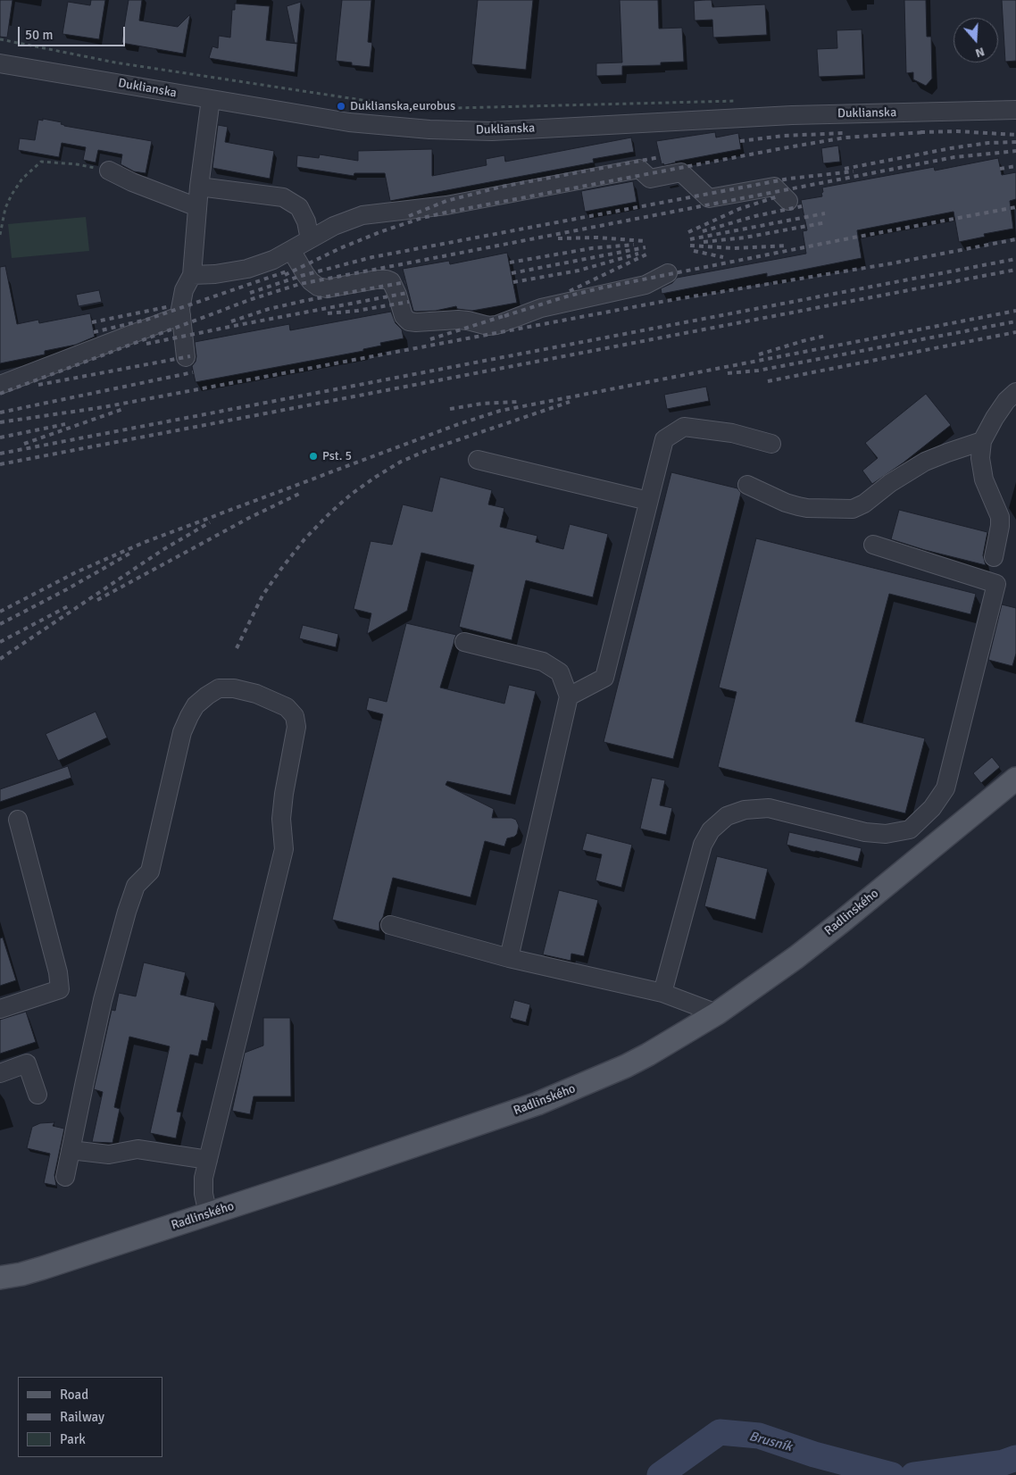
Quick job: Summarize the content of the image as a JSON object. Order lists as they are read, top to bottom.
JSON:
{
  "streets": {
    "main road": ["Radlinského"],
    "street": ["Duklianska"]
  },
  "water": ["Brusník"],
  "places": ["Duklianska,eurobus", "Pst. 5"],
  "legend": ["Road", "Railway", "Park"],
  "scale_bar": "50 m",
  "north": "bottom"
}
